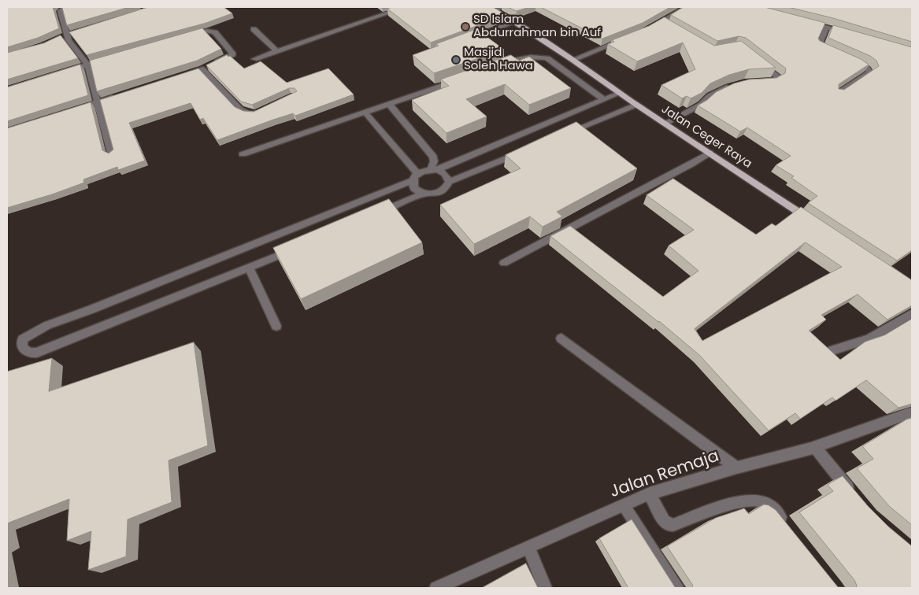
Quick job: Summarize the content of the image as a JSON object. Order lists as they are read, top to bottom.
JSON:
{
  "streets": {
    "main road": ["Jalan Ceger Raya"],
    "street": ["Jalan Remaja"]
  },
  "places": ["SD Islam Abdurrahman bin Auf", "Masjid Soleh Hawa"]
}
